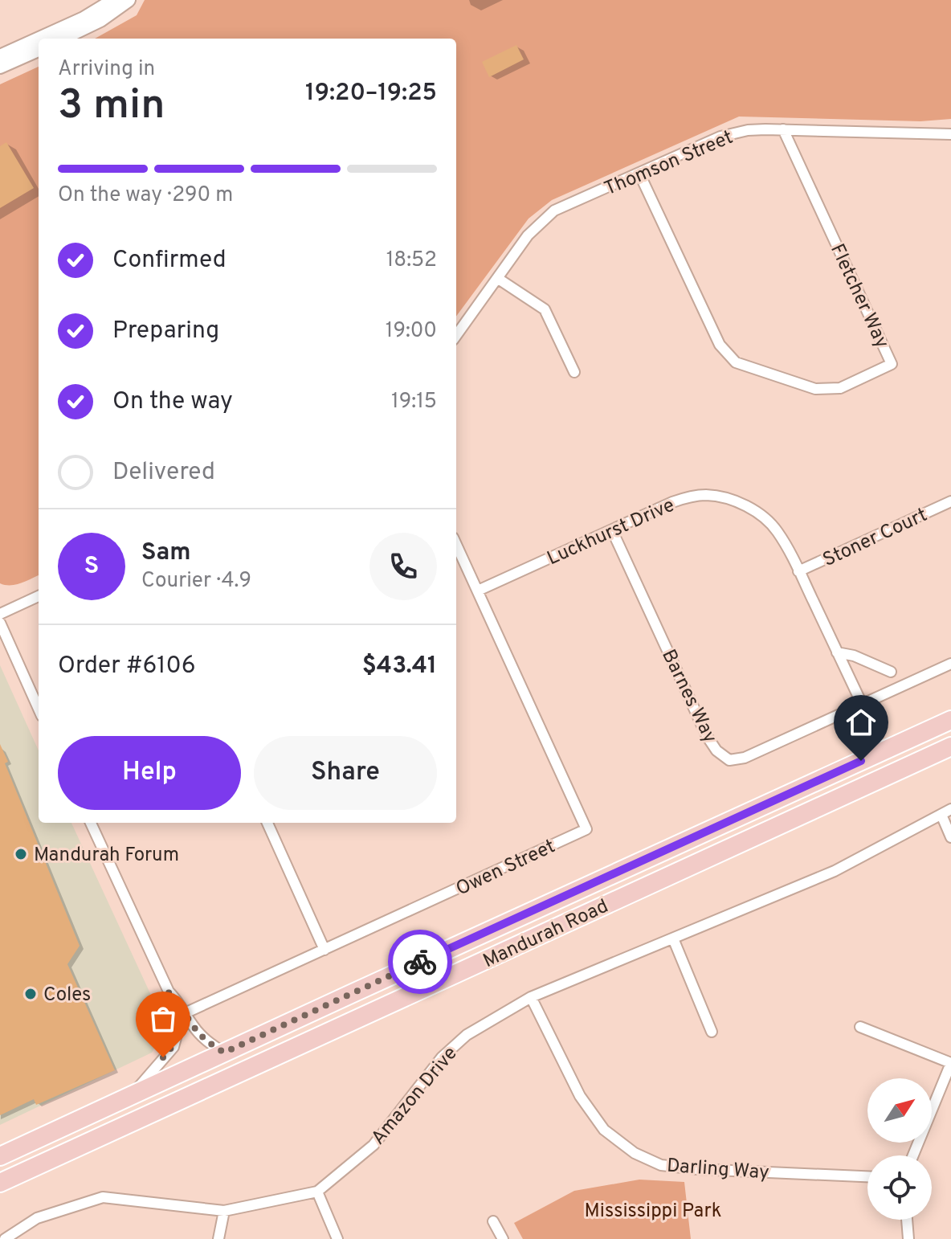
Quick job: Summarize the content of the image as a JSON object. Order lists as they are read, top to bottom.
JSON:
{
  "streets": {
    "highway": ["Mandurah Road"],
    "street": [
      "Thomson Street",
      "Fletcher Way",
      "Luckhurst Drive",
      "Stoner Court",
      "Barnes Way",
      "Owen Street",
      "Amazon Drive",
      "Darling Way"
    ]
  },
  "crossings": [
    ["Thomson Street", "Fletcher Way"],
    ["Luckhurst Drive", "Stoner Court"],
    ["Luckhurst Drive", "Barnes Way"],
    ["Luckhurst Drive", "Owen Street"],
    ["Amazon Drive", "Darling Way"]
  ],
  "parks": ["Mississippi Park"],
  "places": ["Mandurah Forum", "Coles"],
  "north": "top right",
  "page": {
    "heading": ["3 min", "Arriving in", "19:20–19:25"],
    "panel": [
      "Sam",
      "Courier · 4.9",
      "Order #6106",
      "$43.41"
    ],
    "bar": "On the way · 290 m",
    "list": [
      ["Confirmed", "18:52"],
      ["Preparing", "19:00"],
      ["On the way", "19:15"],
      "Delivered"
    ],
    "round": "S",
    "buttons": ["Help", "Share"]
  }
}
